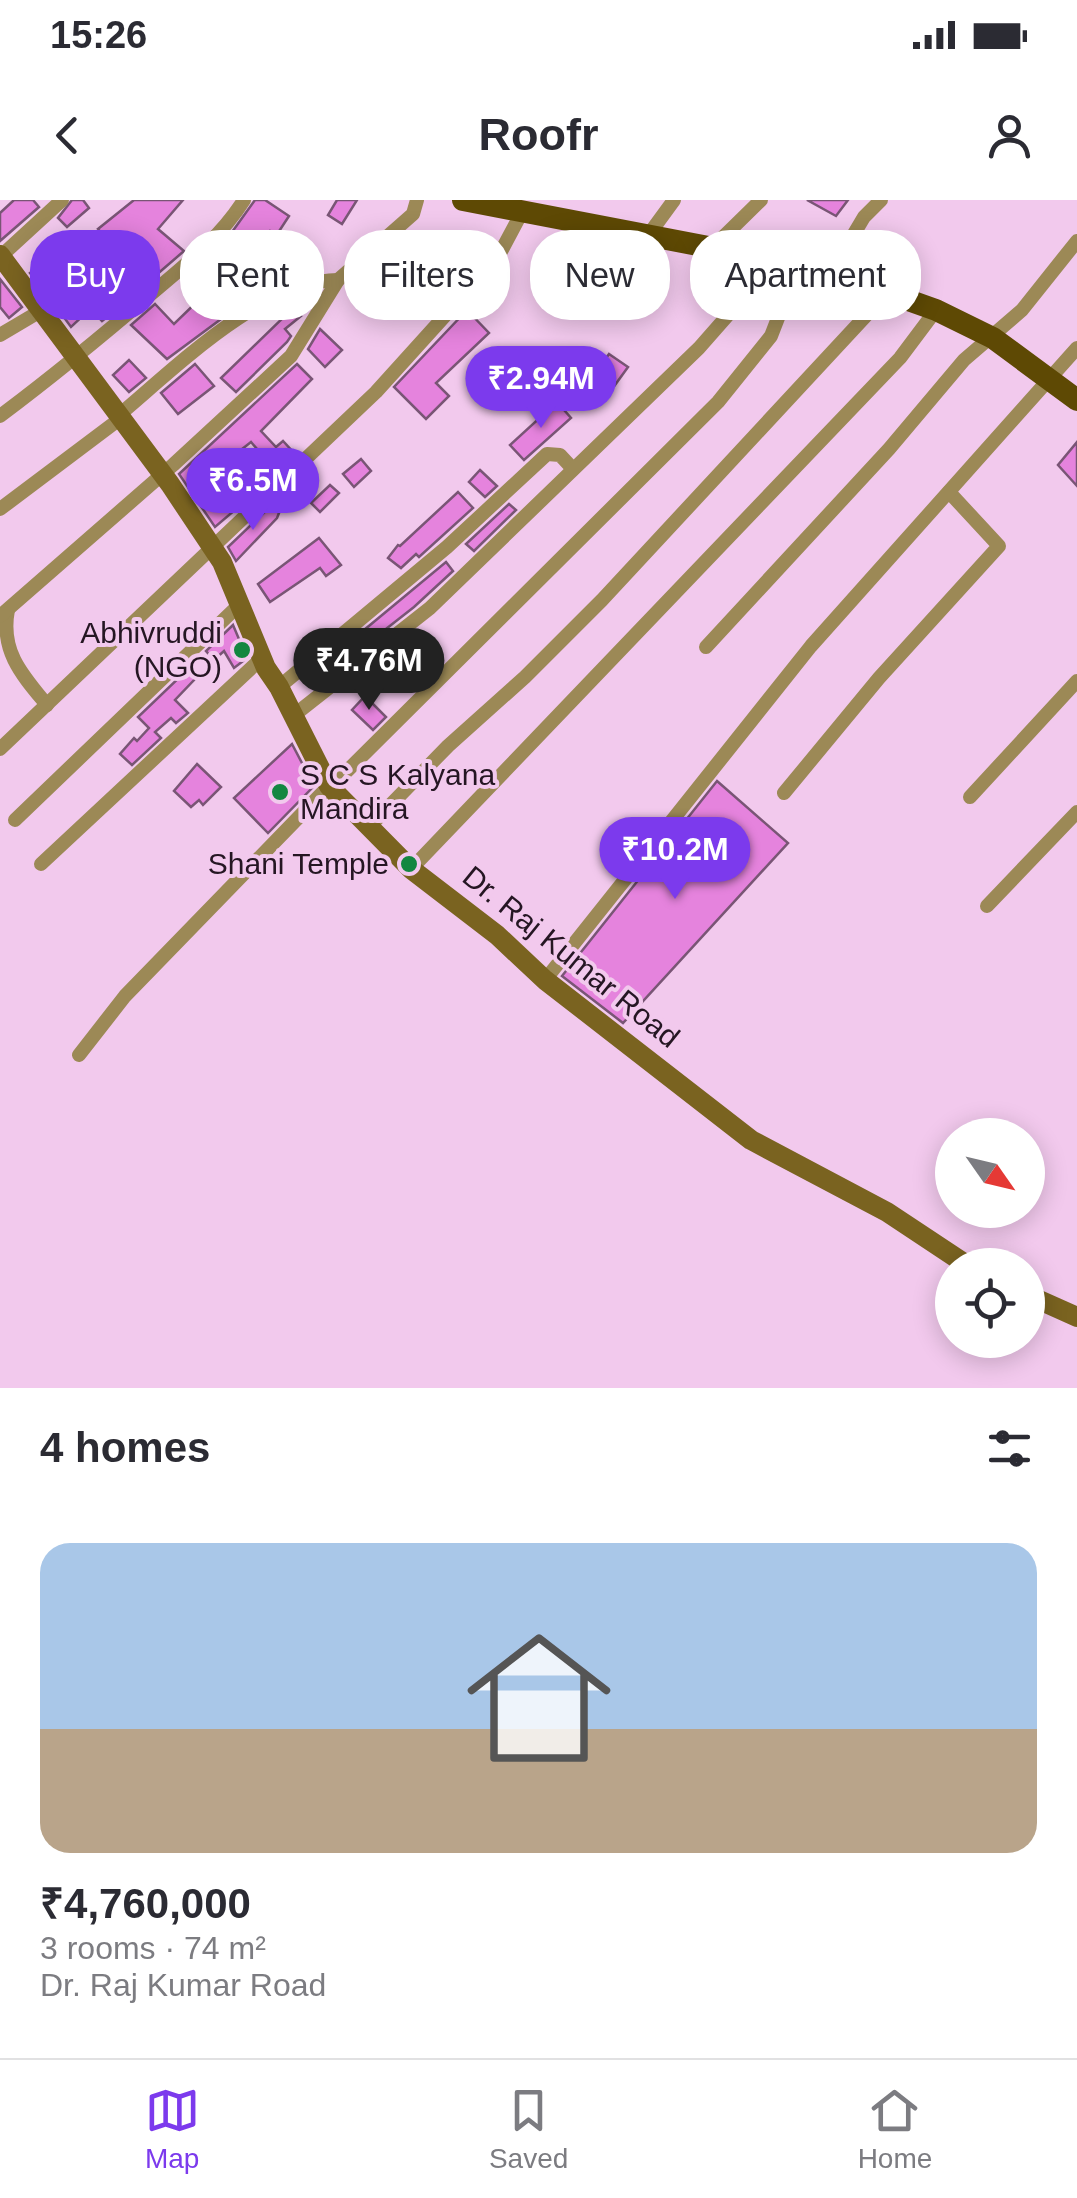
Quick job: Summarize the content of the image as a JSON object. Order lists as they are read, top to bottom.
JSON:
{
  "streets": {
    "street": ["Dr. Raj Kumar Road"]
  },
  "places": ["Abhivruddi (NGO)", "S C S Kalyana Mandira", "Shani Temple"],
  "north": "bottom right",
  "page": {
    "status": "15:26",
    "header": "Roofr",
    "chip": [
      "Buy",
      "Rent",
      "Filters",
      "New",
      "Apartment"
    ],
    "price": [
      "₹2.94M",
      "₹6.5M",
      "₹4.76M",
      "₹10.2M"
    ],
    "heading": "4 homes",
    "list": [
      {
        "name": "₹4,760,000",
        "note": "3 rooms · 74 m² · Dr. Raj Kumar Road"
      }
    ],
    "tabs": ["Map", "Saved", "Home"]
  }
}
